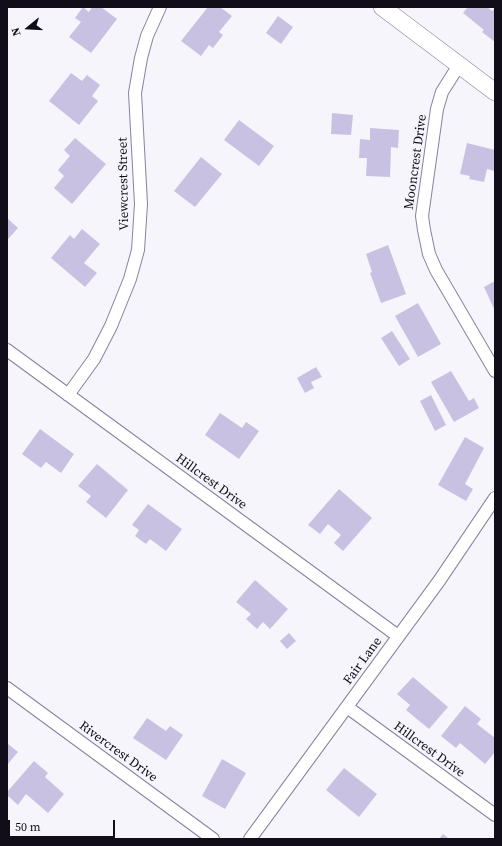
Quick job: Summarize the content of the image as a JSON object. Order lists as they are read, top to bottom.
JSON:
{
  "streets": {
    "street": [
      "Mooncrest Drive",
      "Viewcrest Street",
      "Hillcrest Drive",
      "Fair Lane",
      "Rivercrest Drive"
    ]
  },
  "crossings": [
    ["Viewcrest Street", "Hillcrest Drive"],
    ["Hillcrest Drive", "Fair Lane"]
  ],
  "scale_bar": "50 m",
  "north": "left"
}
